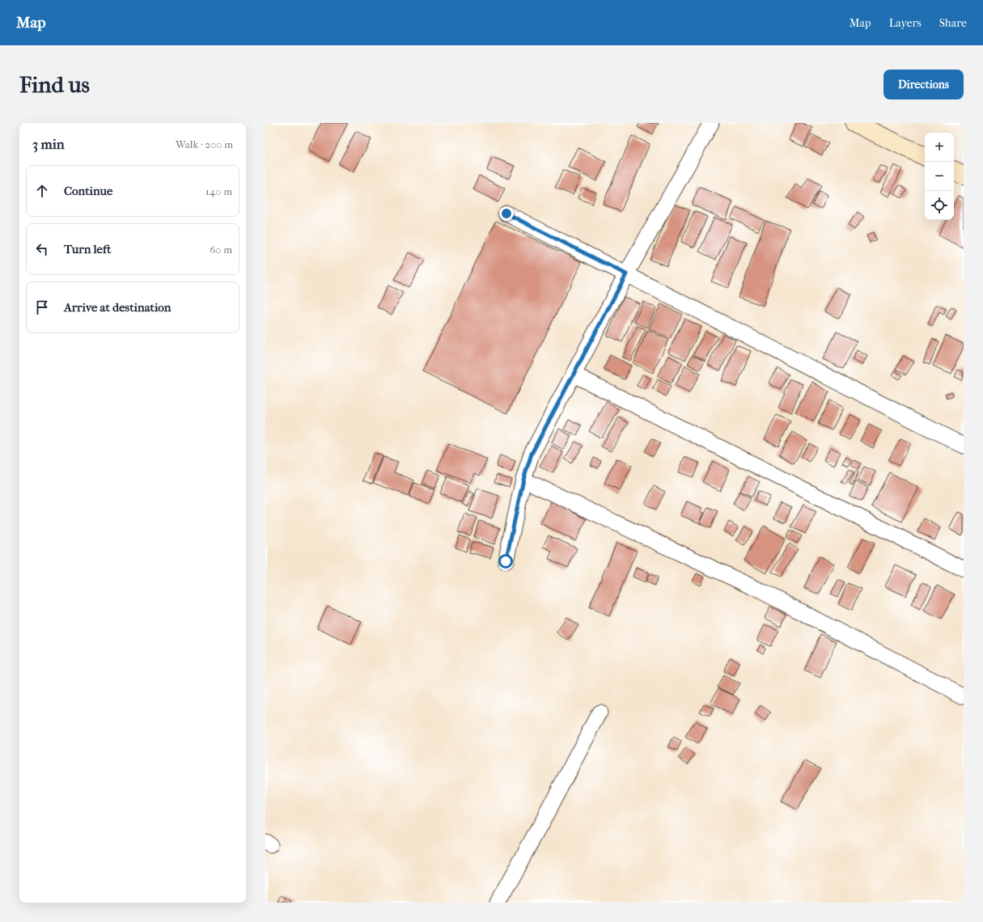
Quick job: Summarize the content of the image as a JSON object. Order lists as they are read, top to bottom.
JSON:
{
  "page": {
    "header": "Map",
    "nav": ["Map", "Layers", "Share"],
    "buttons": "Directions",
    "title": "Find us",
    "heading": ["3 min", "Walk · 200 m"],
    "map_buttons": ["+", "−"],
    "list": [
      ["Continue", "140 m"],
      ["Turn left", "60 m"],
      "Arrive at destination"
    ]
  }
}
